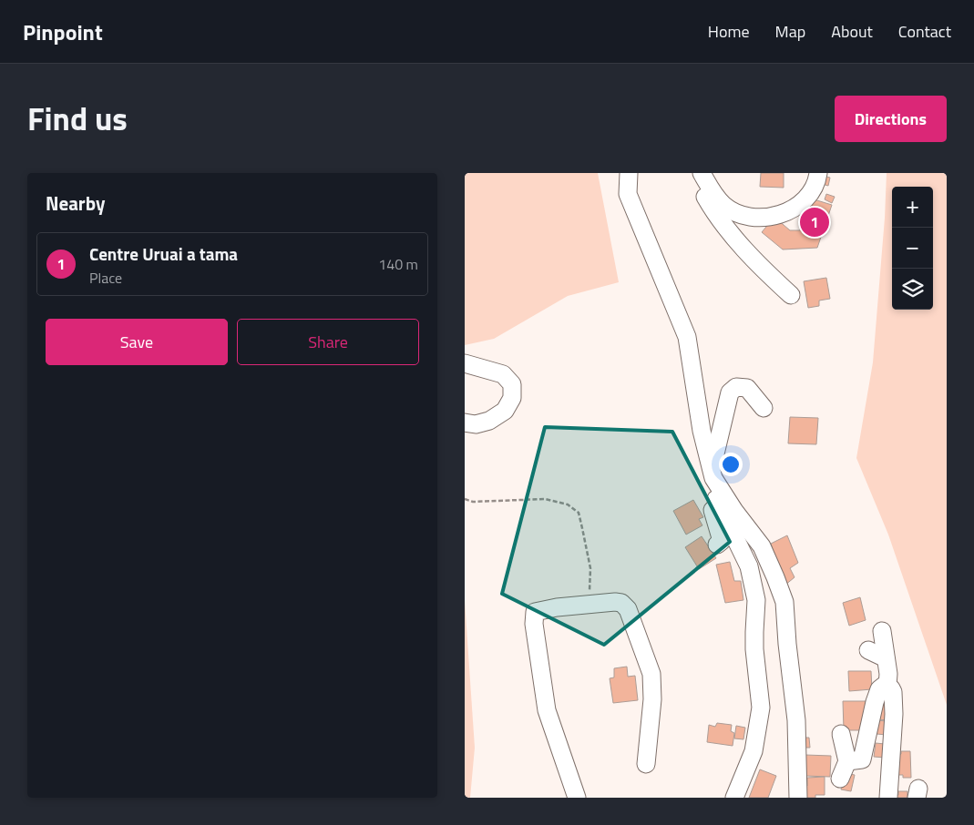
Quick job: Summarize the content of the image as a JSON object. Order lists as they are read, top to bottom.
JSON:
{
  "page": {
    "header": "Pinpoint",
    "nav": [
      "Home",
      "Map",
      "About",
      "Contact"
    ],
    "title": "Find us",
    "buttons": [
      "Directions",
      ["Save", "Share"]
    ],
    "heading": "Nearby",
    "map_buttons": ["+", "−"],
    "pins": "1",
    "list": [
      {
        "mark": "1",
        "name": "Centre Uruai a tama",
        "note": "Place",
        "value": "140 m"
      }
    ]
  }
}
